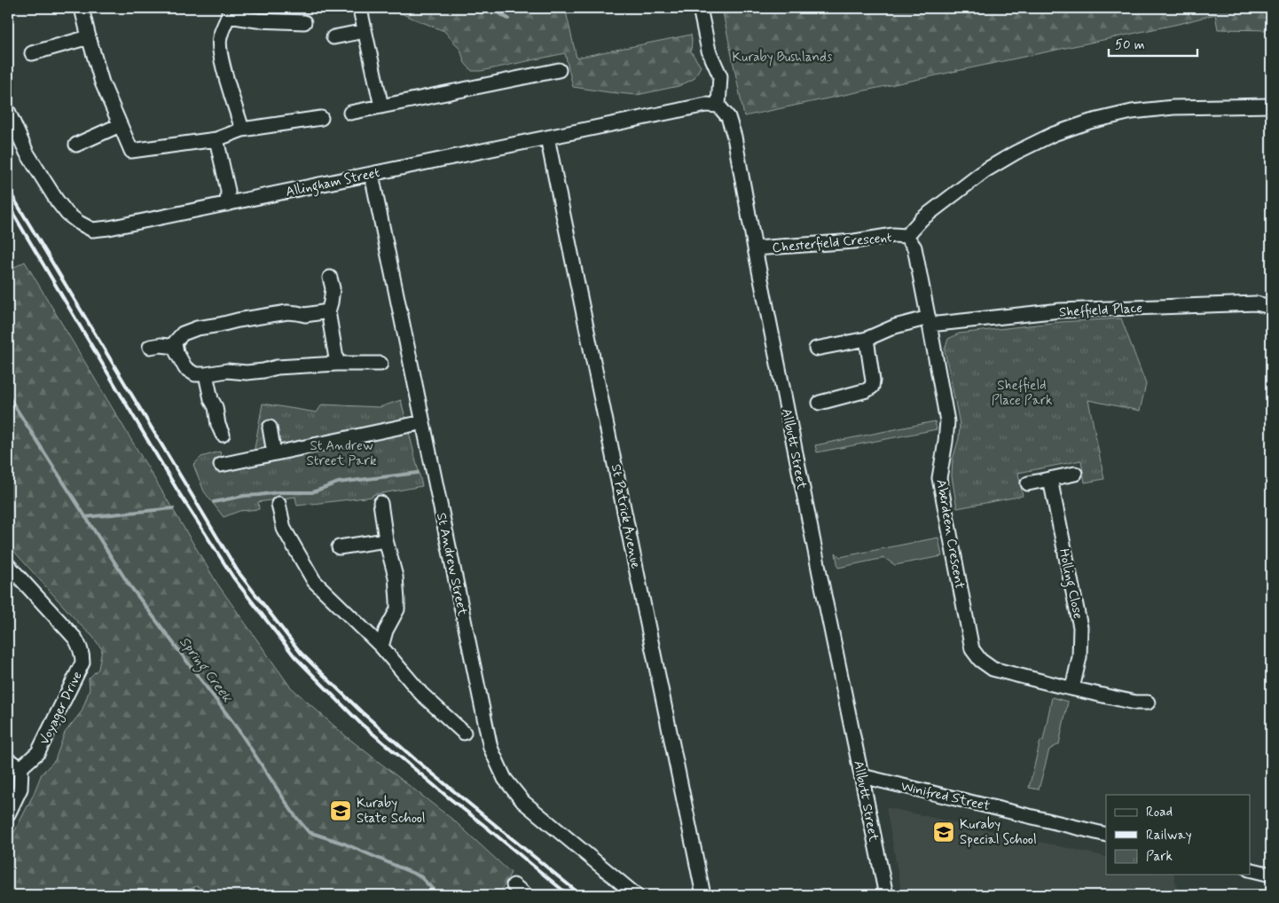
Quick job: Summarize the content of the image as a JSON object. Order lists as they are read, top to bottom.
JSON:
{
  "streets": {
    "street": [
      "Allingham Street",
      "Chesterfield Crescent",
      "Sheffield Place",
      "Allbutt Street",
      "St Patrick Avenue",
      "Aberdeen Crescent",
      "St Andrew Street",
      "Holling Close",
      "Voyager Drive",
      "Winifred Street"
    ]
  },
  "crossings": [
    ["Allingham Street", "Allbutt Street"],
    ["Allingham Street", "St Patrick Avenue"],
    ["Allingham Street", "St Andrew Street"],
    ["Chesterfield Crescent", "Allbutt Street"],
    ["Chesterfield Crescent", "Aberdeen Crescent"],
    ["Sheffield Place", "Aberdeen Crescent"],
    ["Allbutt Street", "Winifred Street"],
    ["Aberdeen Crescent", "Holling Close"]
  ],
  "water": ["Spring Creek"],
  "parks": ["Kuraby Bushlands", "Sheffield Place Park", "St Andrew Street Park"],
  "places": {
    "school or university": ["Kuraby State School", "Kuraby Special School"]
  },
  "legend": ["Road", "Railway", "Park"],
  "scale_bar": "50 m"
}
